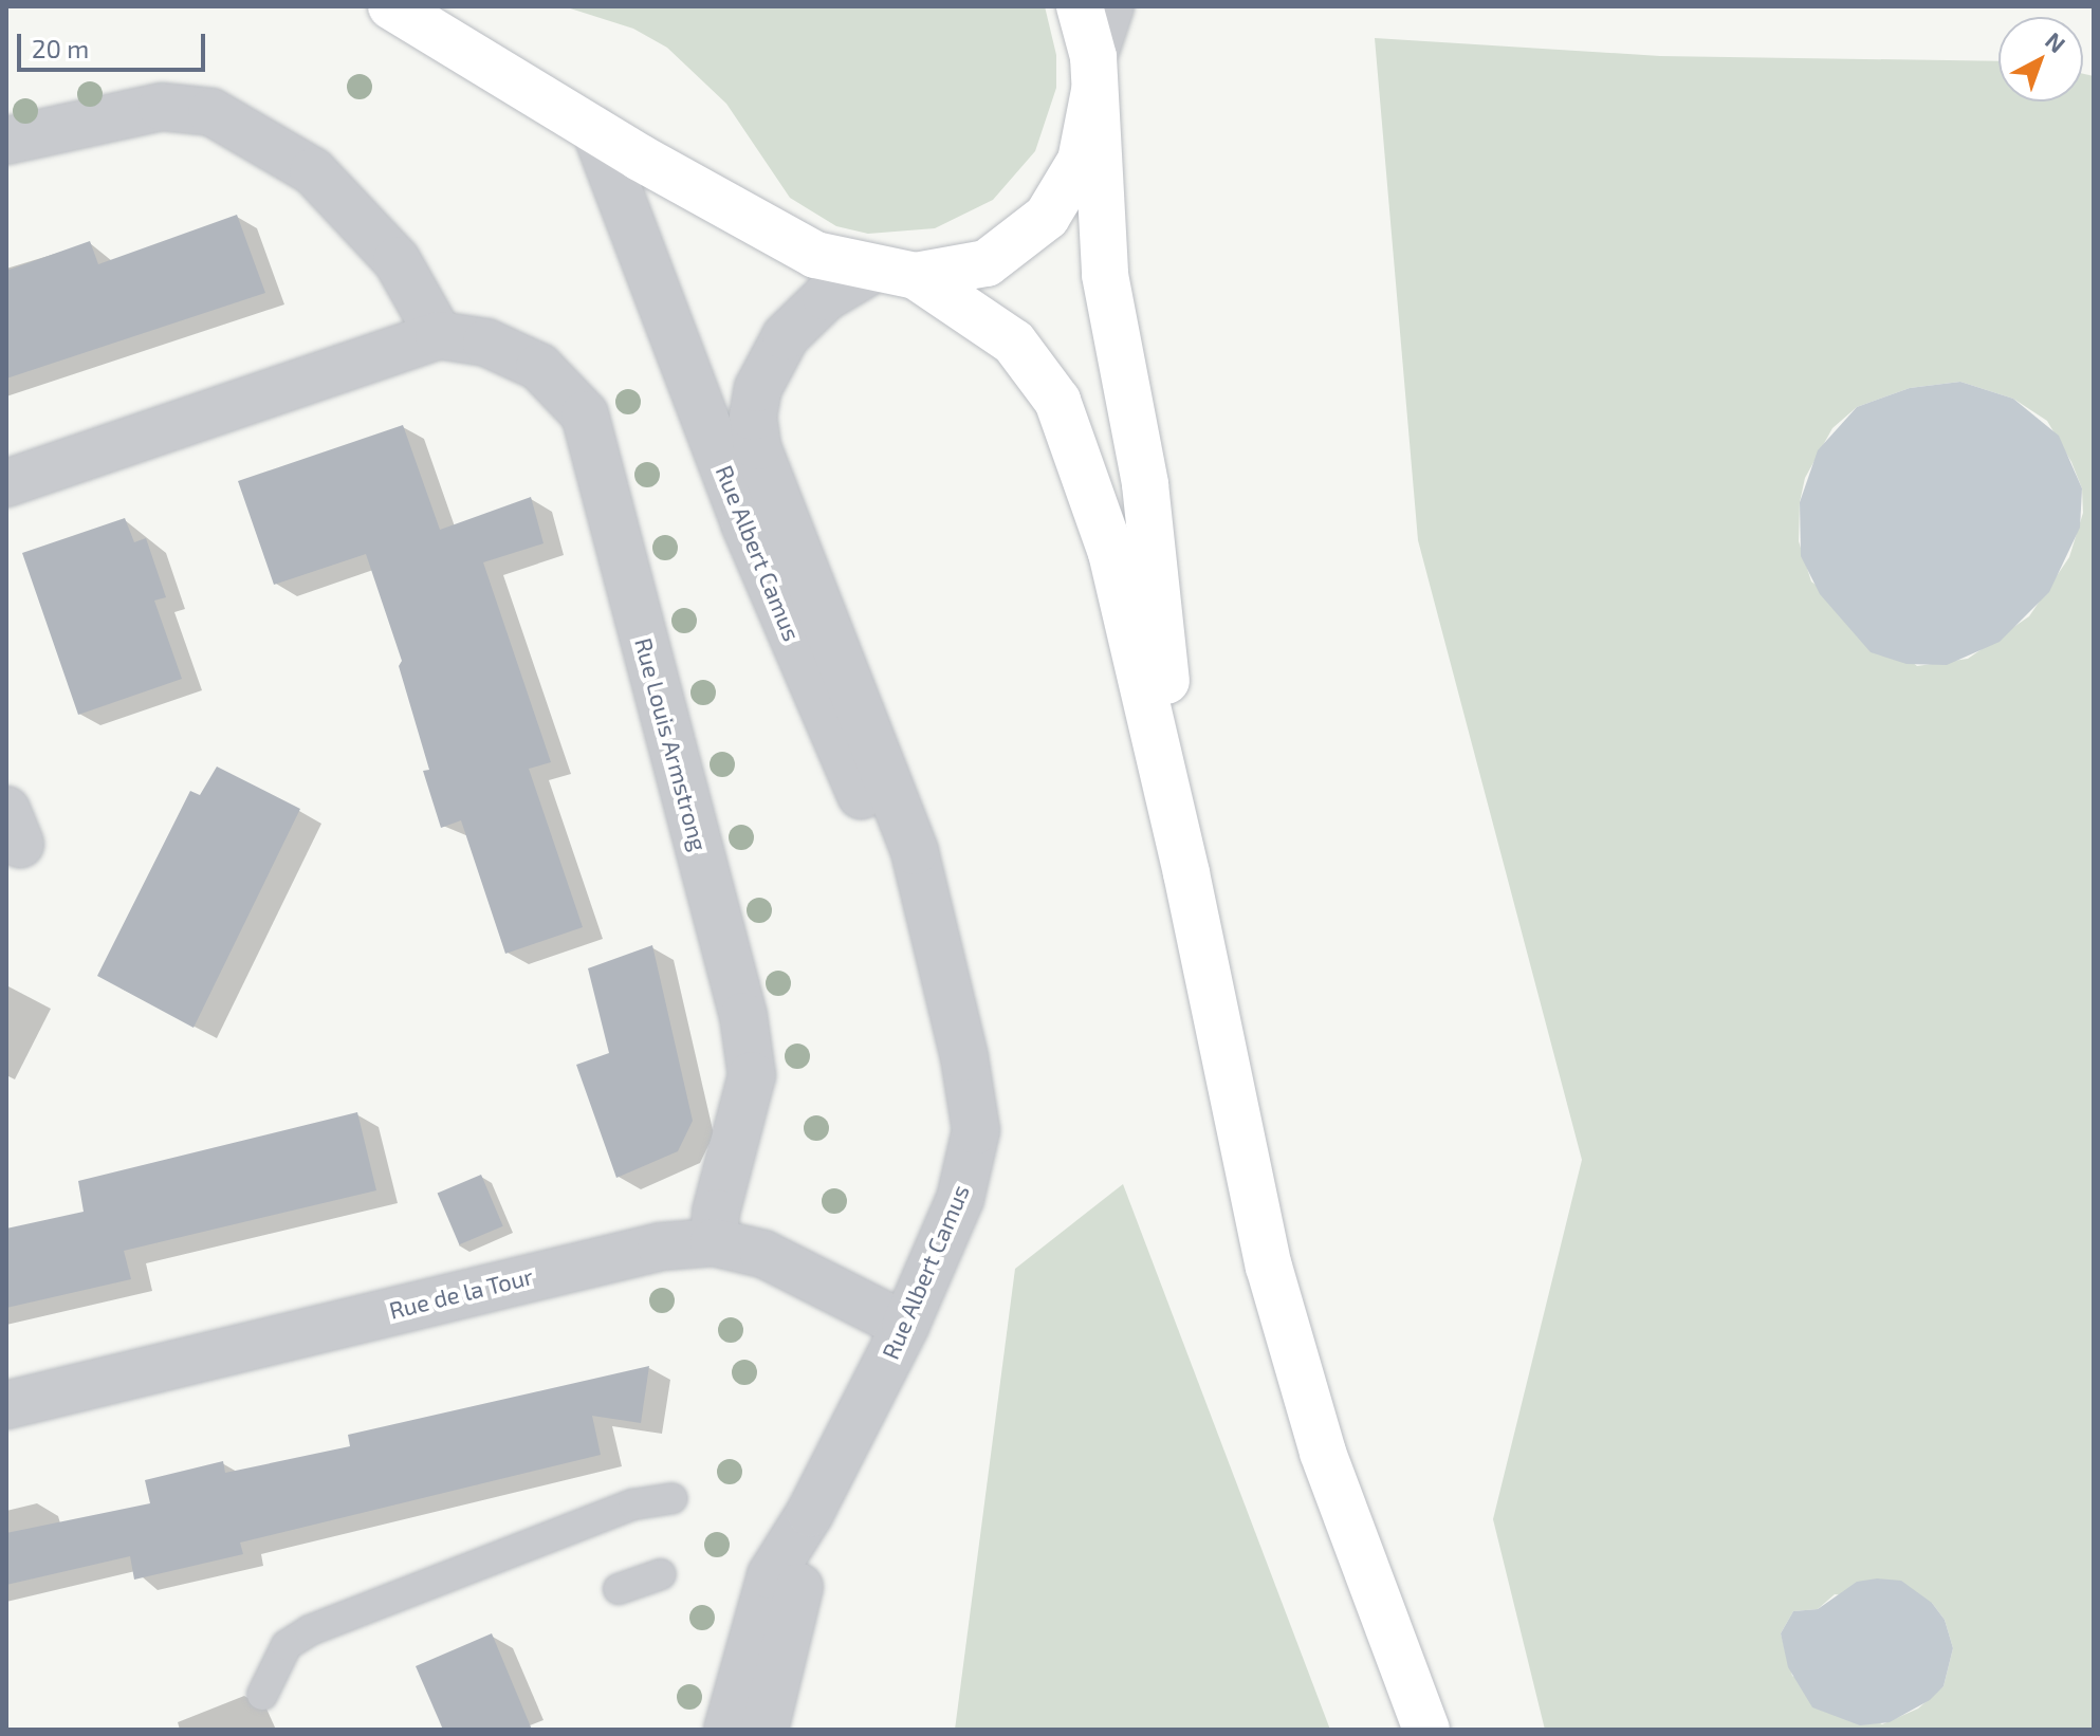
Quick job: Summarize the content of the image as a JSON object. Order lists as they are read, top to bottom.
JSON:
{
  "streets": {
    "street": ["Rue Albert Camus", "Rue Louis Armstrong", "Rue de la Tour"]
  },
  "crossings": [
    ["Rue Albert Camus", "Rue de la Tour"],
    ["Rue Louis Armstrong", "Rue de la Tour"]
  ],
  "scale_bar": "20 m",
  "north": "top right"
}
